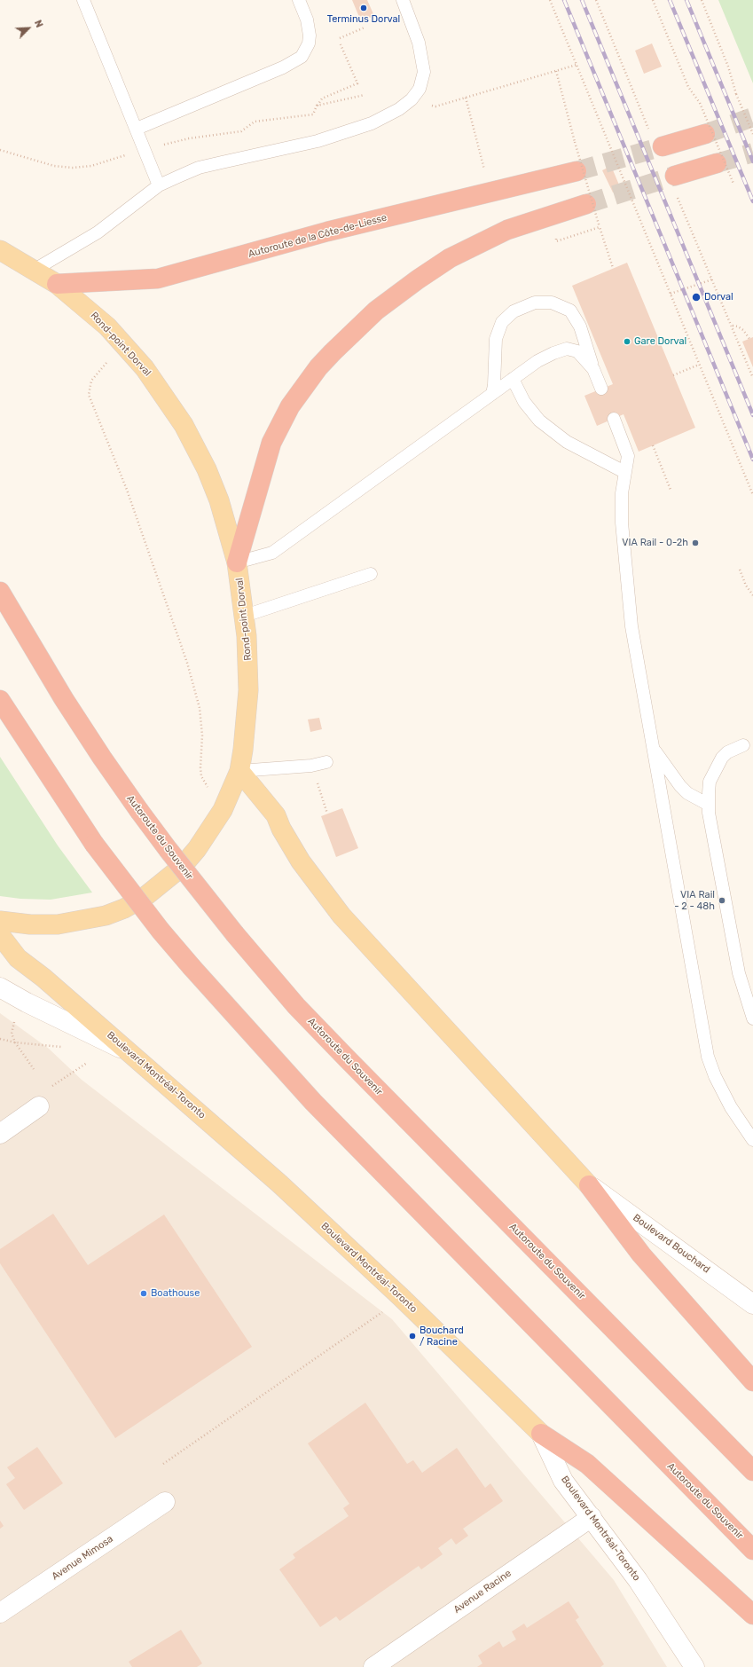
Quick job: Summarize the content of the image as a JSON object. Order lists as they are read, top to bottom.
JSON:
{
  "streets": {
    "highway": ["Autoroute de la Côte-de-Liesse", "Autoroute du Souvenir"],
    "main road": ["Rond-point Dorval", "Boulevard Montréal-Toronto"],
    "street": ["Boulevard Bouchard", "Avenue Mimosa", "Avenue Racine"]
  },
  "crossings": [
    ["Autoroute de la Côte-de-Liesse", "Rond-point Dorval"],
    ["Boulevard Montréal-Toronto", "Avenue Racine"]
  ],
  "places": [
    "Terminus Dorval",
    "Dorval",
    "Gare Dorval",
    "VIA Rail - 0-2h",
    "VIA Rail - 2 - 48h",
    "Boathouse",
    "Bouchard / Racine"
  ],
  "north": "top right"
}
